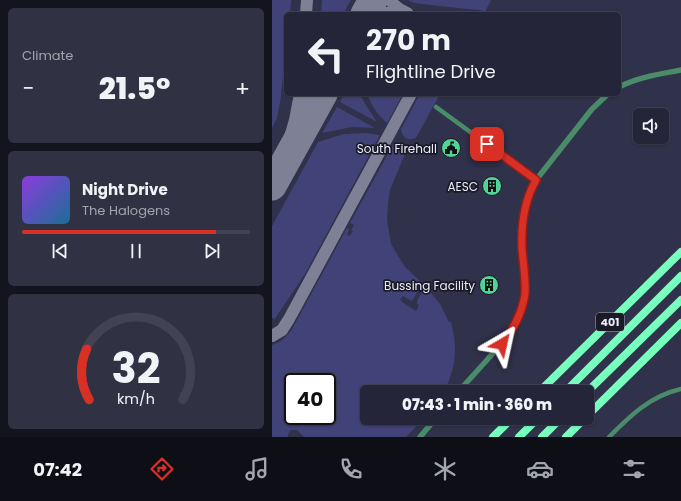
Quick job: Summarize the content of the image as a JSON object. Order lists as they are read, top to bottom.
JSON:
{
  "streets": {
    "highway": ["401"]
  },
  "places": {
    "public building": ["South Firehall"],
    "building": ["AESC", "Bussing Facility"]
  },
  "page": {
    "tile": "Climate",
    "turn": ["270 m", "Flightline Drive"],
    "heat": ["−", "21.5°", "+"],
    "song": ["Night Drive", "The Halogens"],
    "limit": "40",
    "trip": "07:43 · 1 min · 360 m",
    "tabs": "07:42",
    "gauge": ["32", "km/h"]
  }
}
